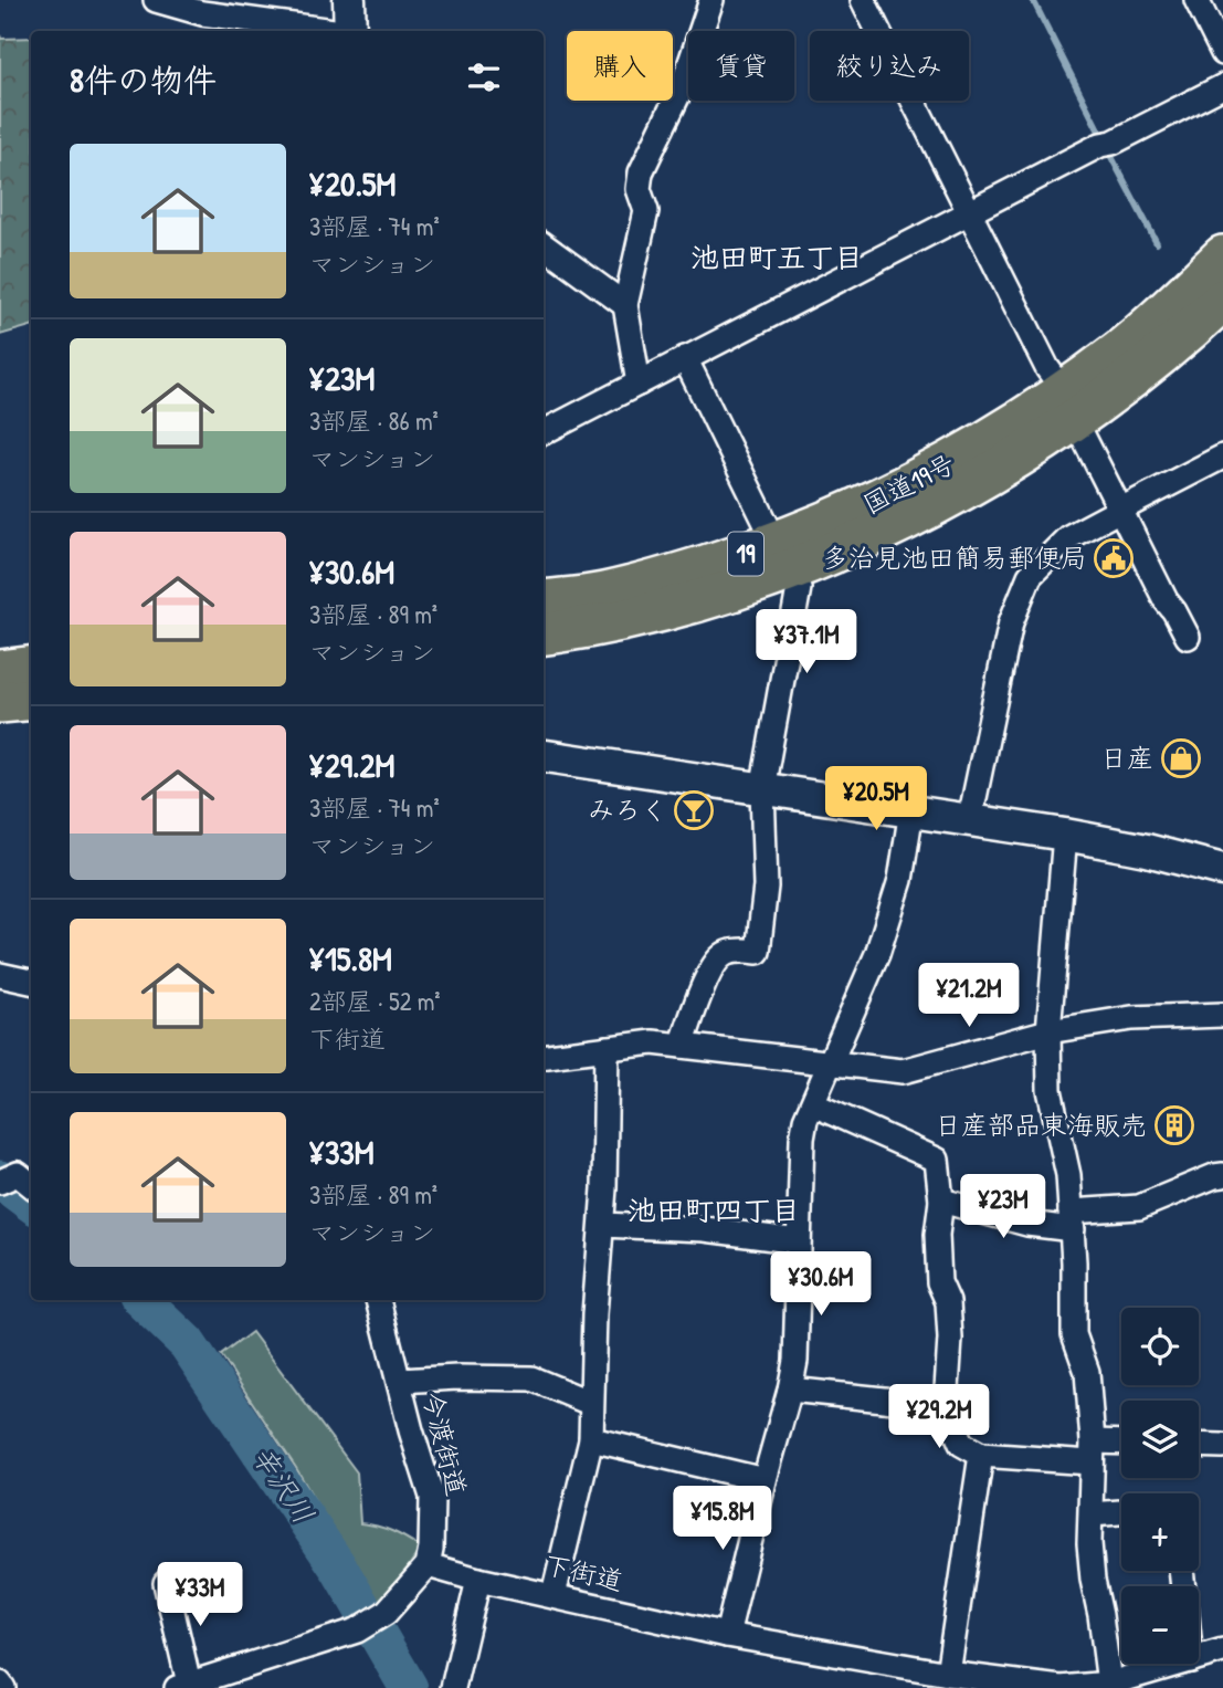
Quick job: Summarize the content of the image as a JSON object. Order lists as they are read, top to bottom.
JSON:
{
  "streets": {
    "highway": ["国道19号", "19"],
    "street": ["今渡街道", "下街道"]
  },
  "crossings": [
    ["今渡街道", "下街道"]
  ],
  "districts": ["池田町五丁目", "池田町四丁目"],
  "water": ["辛沢川"],
  "places": {
    "public building": ["多治見池田簡易郵便局"],
    "shop": ["日産"],
    "bar": ["みろく"],
    "building": ["日産部品東海販売"]
  },
  "page": {
    "chip": ["購入", "賃貸", "絞り込み"],
    "heading": "8件の物件",
    "list": [
      {
        "name": "¥20.5M",
        "note": "3部屋 · 74 m² · マンション"
      },
      {
        "name": "¥23M",
        "note": "3部屋 · 86 m² · マンション"
      },
      {
        "name": "¥30.6M",
        "note": "3部屋 · 89 m² · マンション"
      },
      {
        "name": "¥29.2M",
        "note": "3部屋 · 74 m² · マンション"
      },
      {
        "name": "¥15.8M",
        "note": "2部屋 · 52 m² · 下街道"
      },
      {
        "name": "¥33M",
        "note": "3部屋 · 89 m² · マンション"
      }
    ],
    "price": [
      "¥37.1M",
      "¥20.5M",
      "¥21.2M",
      "¥23M",
      "¥30.6M",
      "¥29.2M",
      "¥15.8M",
      "¥33M"
    ],
    "map_buttons": ["+", "−"]
  }
}
